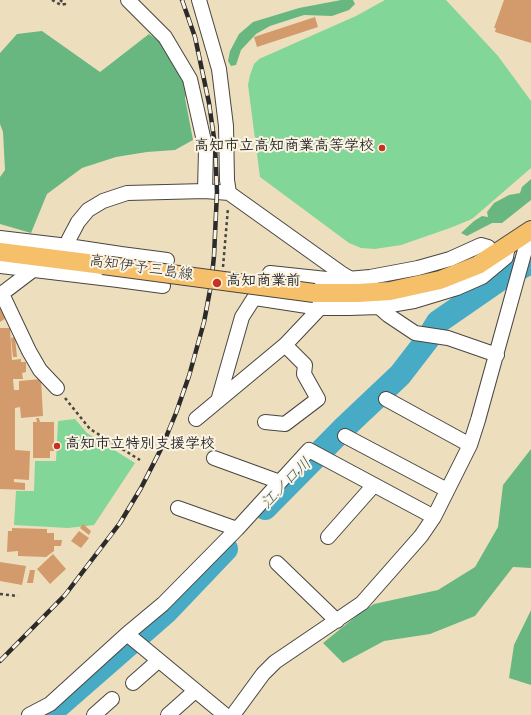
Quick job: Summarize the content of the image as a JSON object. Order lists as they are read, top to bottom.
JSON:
{
  "streets": {
    "main road": ["高知伊予三島線"]
  },
  "water": ["江ノ口川"],
  "places": ["高知市立高知商業高等学校", "高知商業前", "高知市立特別支援学校"]
}
